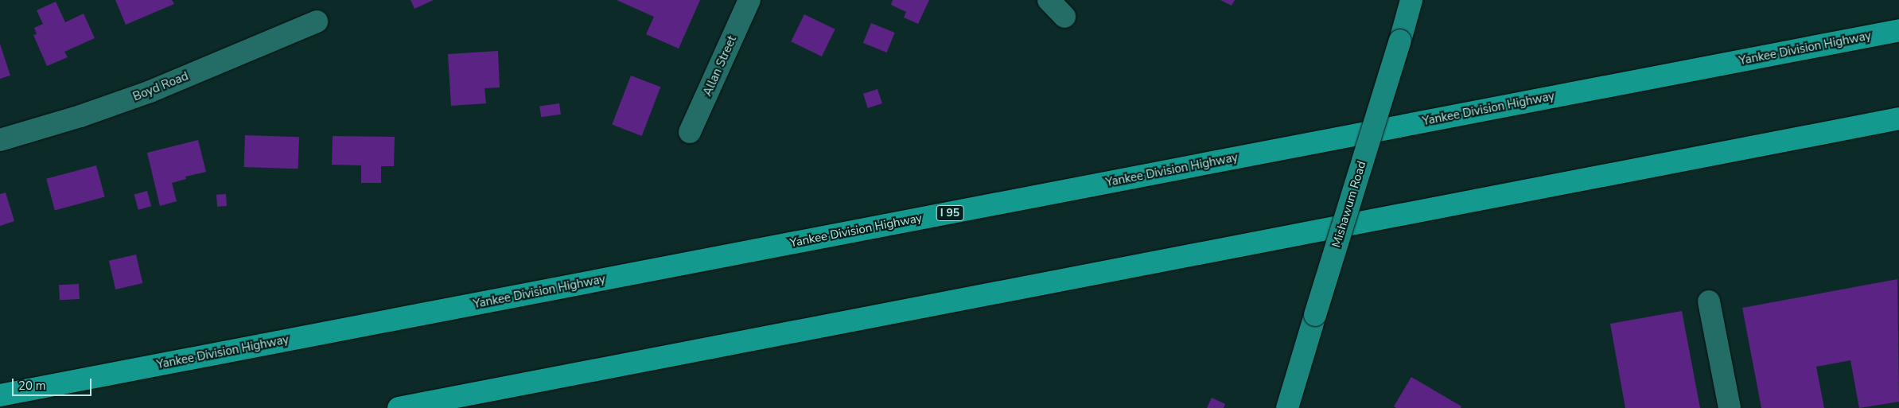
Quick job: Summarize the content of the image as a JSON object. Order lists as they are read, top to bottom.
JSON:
{
  "streets": {
    "highway": ["Yankee Division Highway", "I 95"],
    "main road": ["Mishawum Road"],
    "street": ["Allan Street", "Boyd Road"]
  },
  "scale_bar": "20 m"
}
